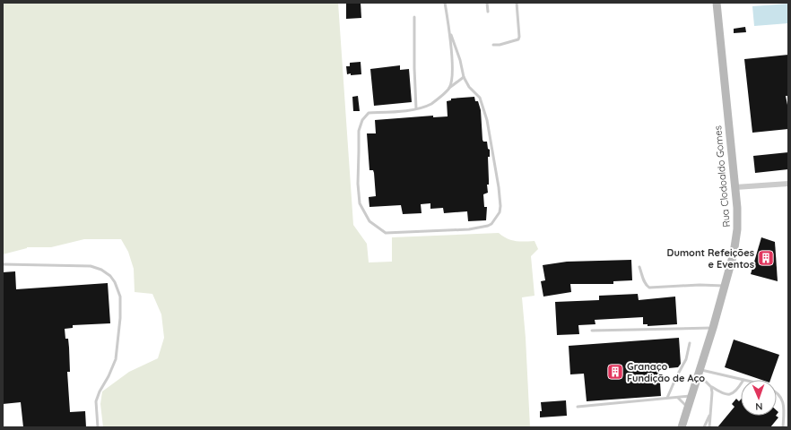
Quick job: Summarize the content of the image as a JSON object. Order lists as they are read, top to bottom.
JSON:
{
  "streets": {
    "main road": ["Rua Clodoaldo Gomes"]
  },
  "places": {
    "building": ["Dumont Refeições e Eventos", "Granaço Fundição de Aço"]
  },
  "north": "bottom"
}
